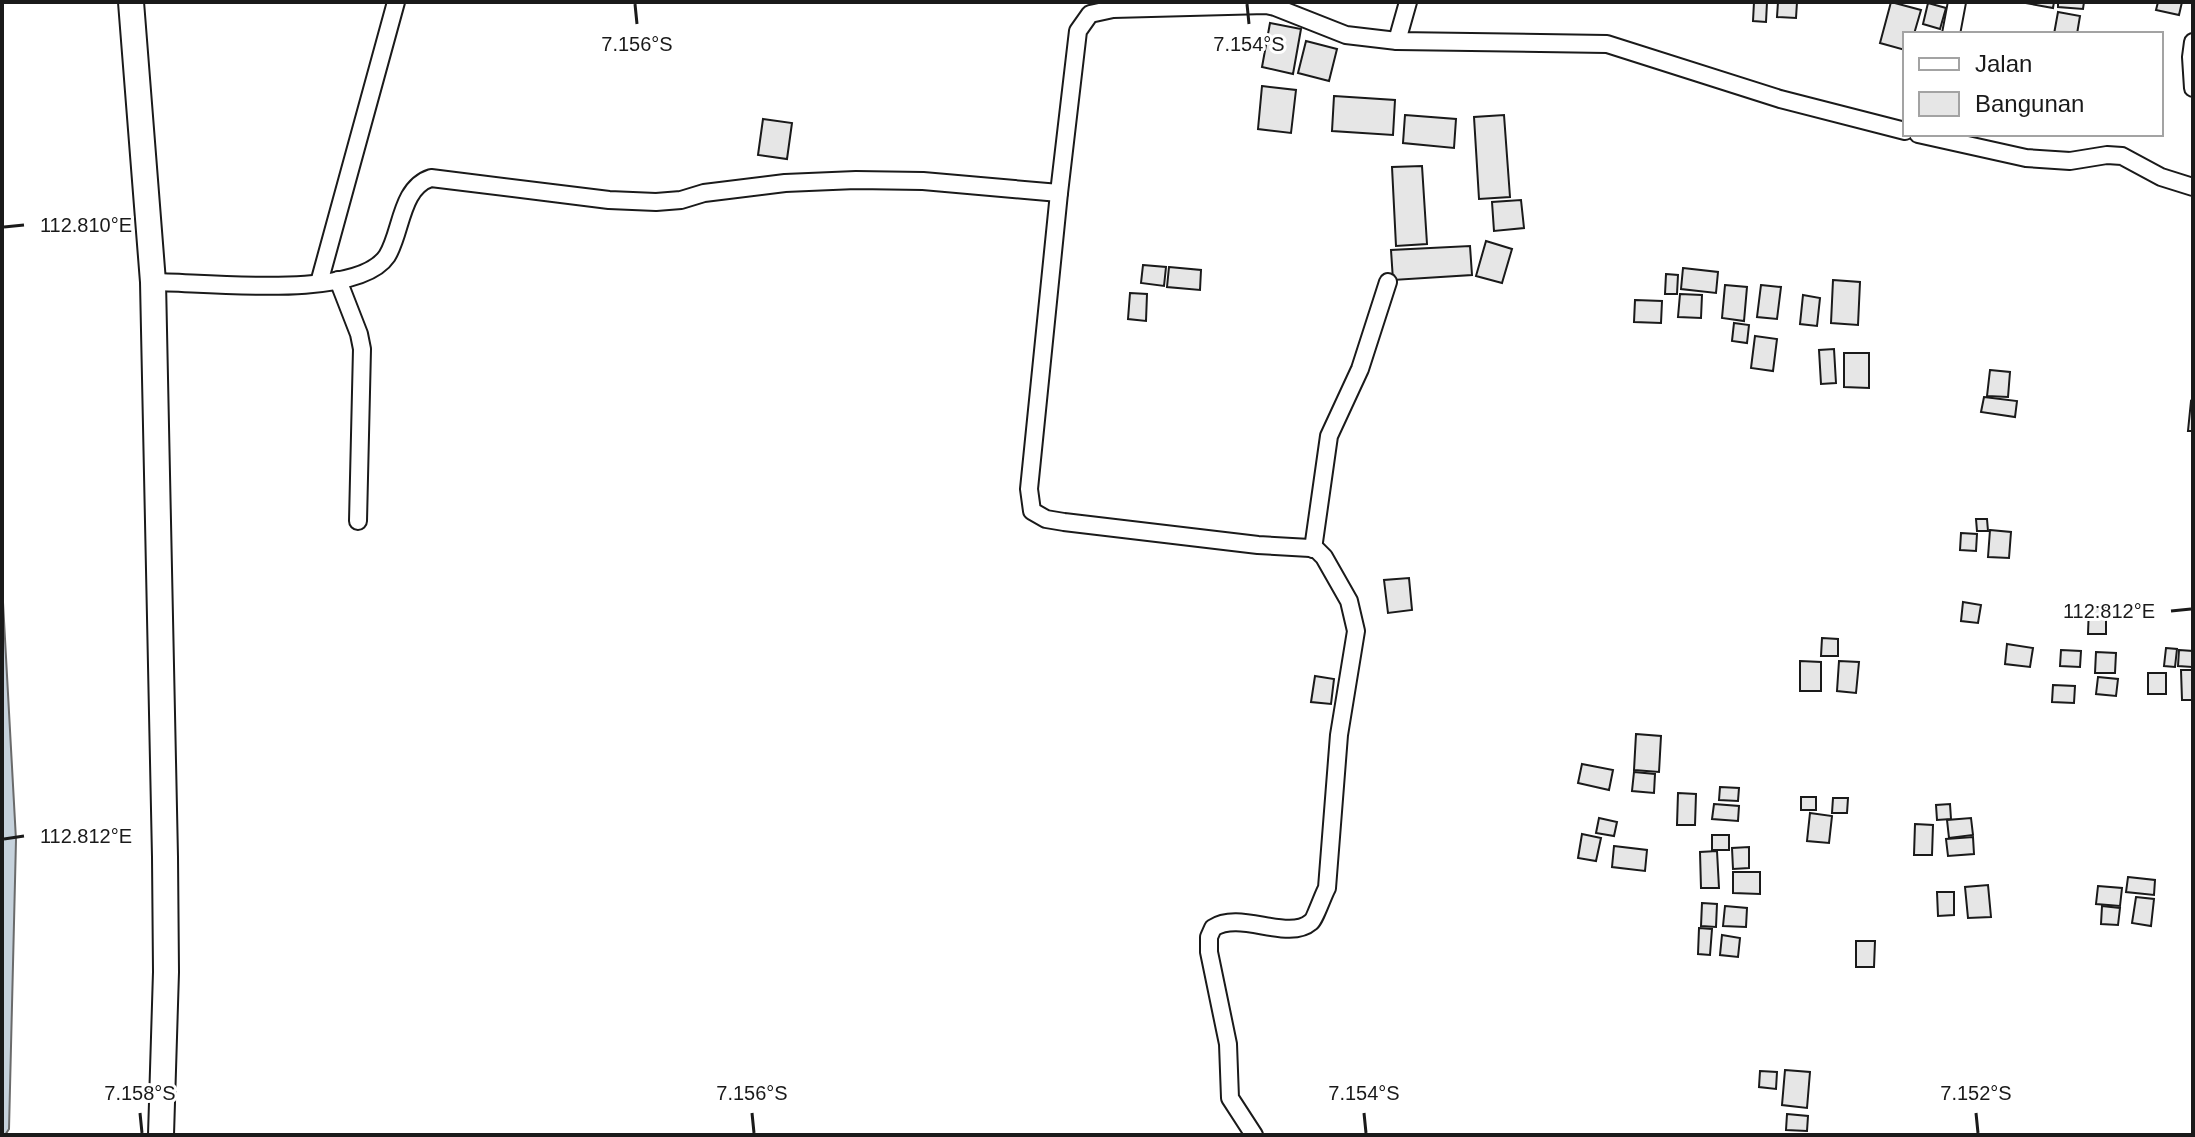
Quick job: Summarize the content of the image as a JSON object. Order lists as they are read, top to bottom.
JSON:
{
  "legend": ["Jalan", "Bangunan"],
  "coordinates": [
    "7.156°S",
    "7.154°S",
    "112.810°E",
    "112.812°E",
    "7.158°S",
    "7.152°S"
  ]
}
